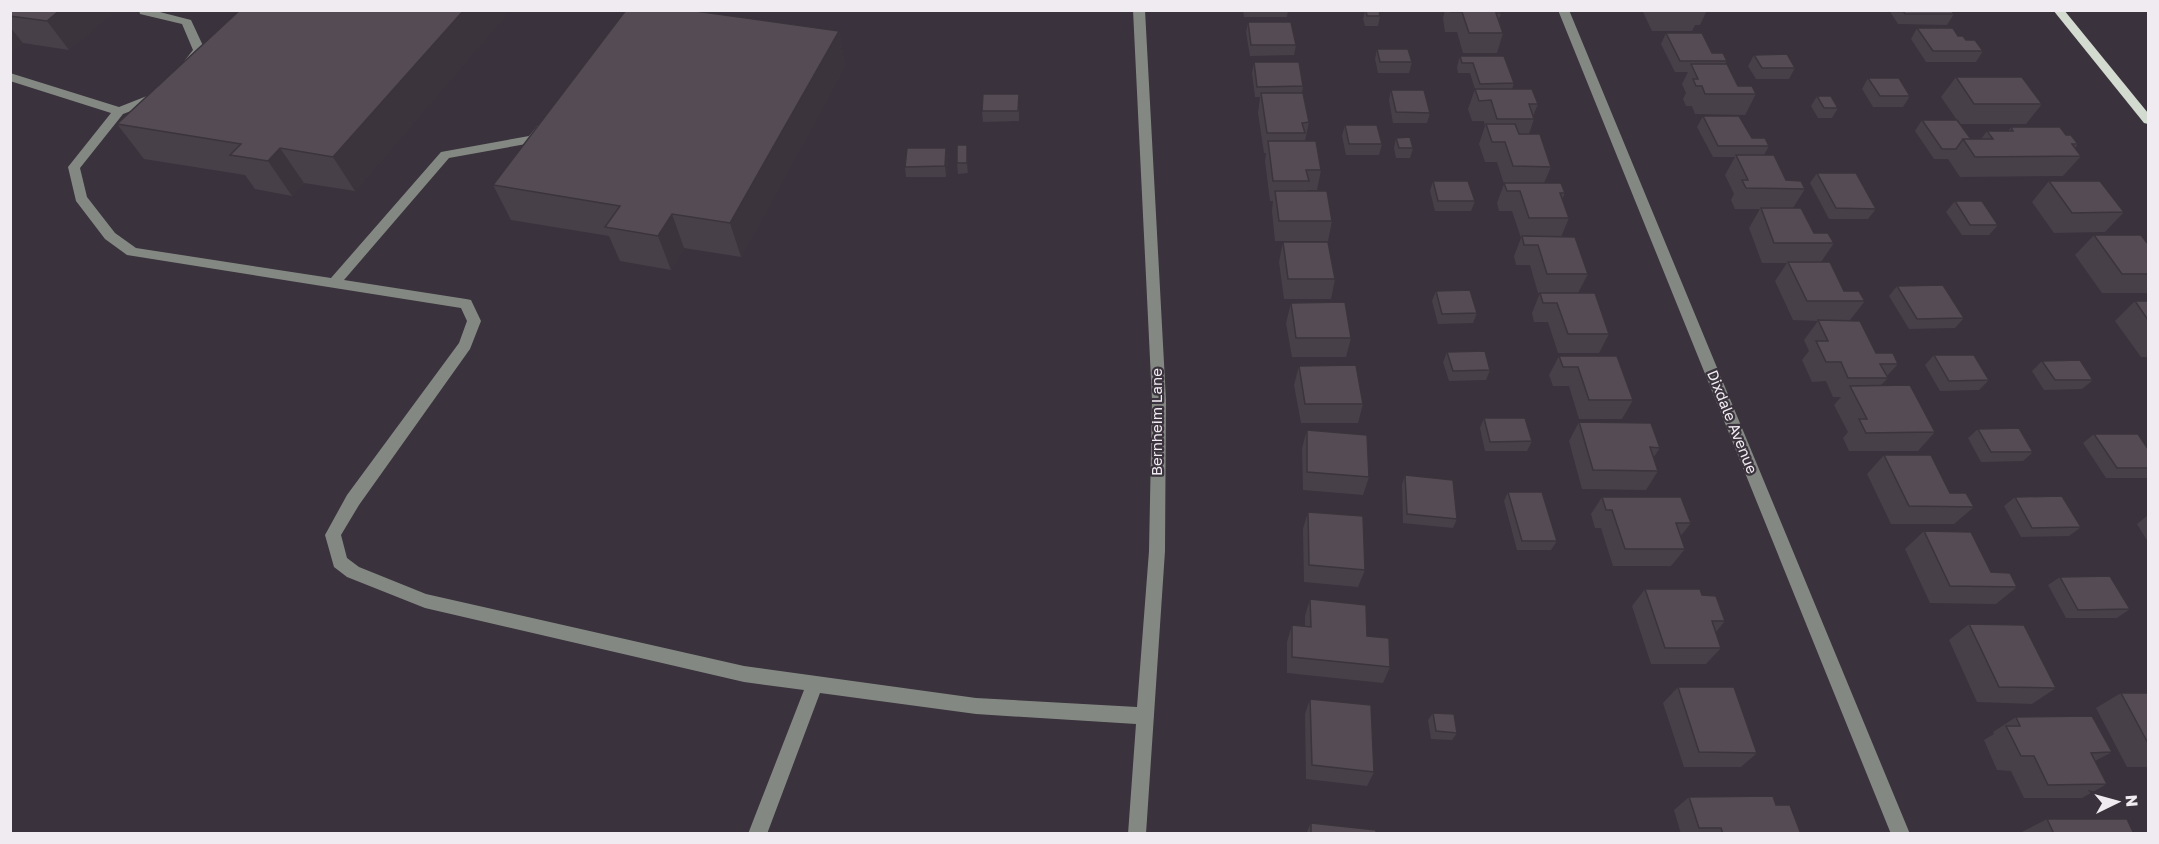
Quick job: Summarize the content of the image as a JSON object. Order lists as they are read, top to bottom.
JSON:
{
  "streets": {
    "street": ["Bernheim Lane", "Dixdale Avenue"]
  },
  "north": "right"
}
